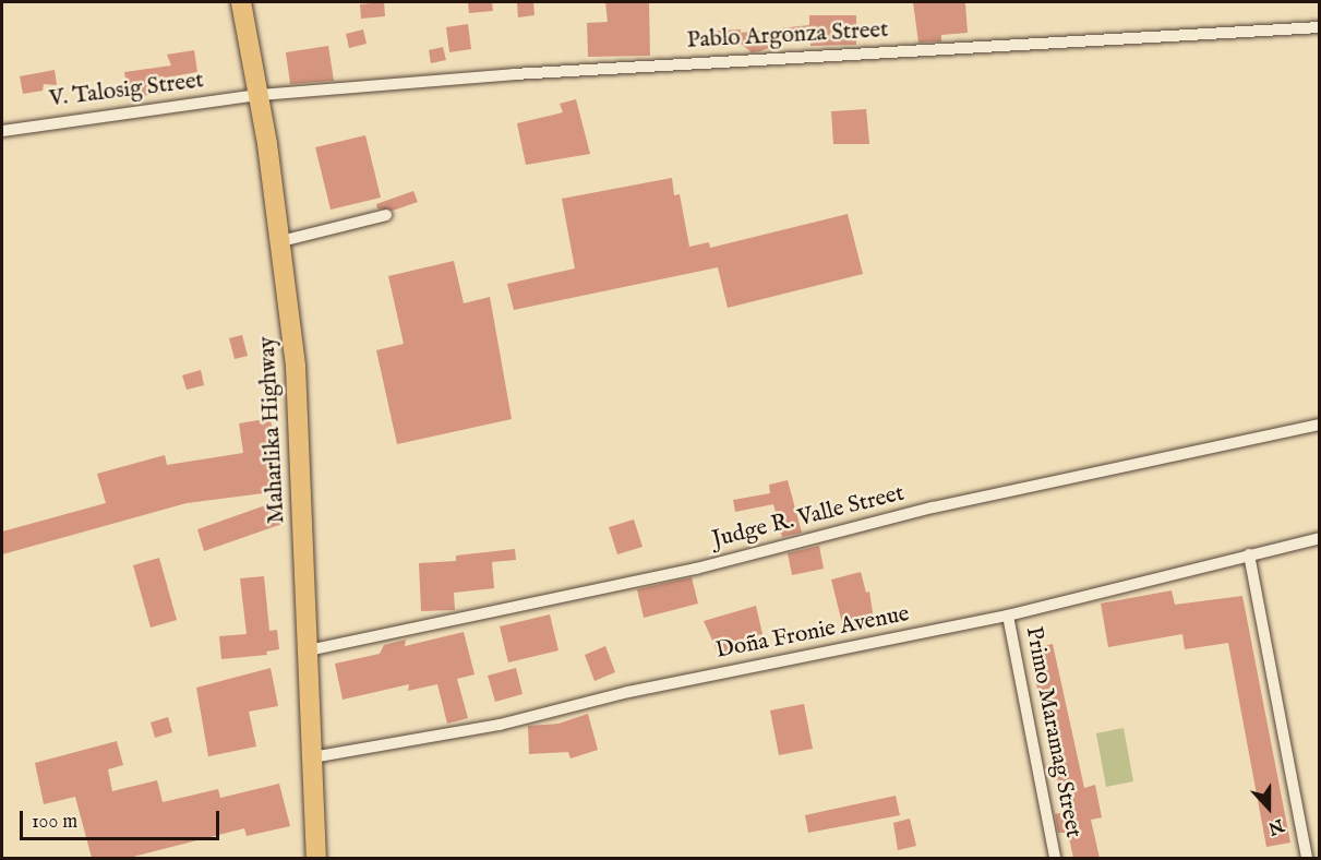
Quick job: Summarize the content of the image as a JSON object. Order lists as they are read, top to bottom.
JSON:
{
  "streets": {
    "highway": ["Maharlika Highway"],
    "street": [
      "Pablo Argonza Street",
      "V. Talosig Street",
      "Judge R. Valle Street",
      "Doña Fronie Avenue",
      "Primo Maramag Street"
    ]
  },
  "crossings": [
    ["Pablo Argonza Street", "V. Talosig Street"],
    ["Pablo Argonza Street", "Maharlika Highway"],
    ["V. Talosig Street", "Maharlika Highway"],
    ["Maharlika Highway", "Judge R. Valle Street"],
    ["Maharlika Highway", "Doña Fronie Avenue"],
    ["Doña Fronie Avenue", "Primo Maramag Street"]
  ],
  "scale_bar": "100 m",
  "north": "bottom"
}
